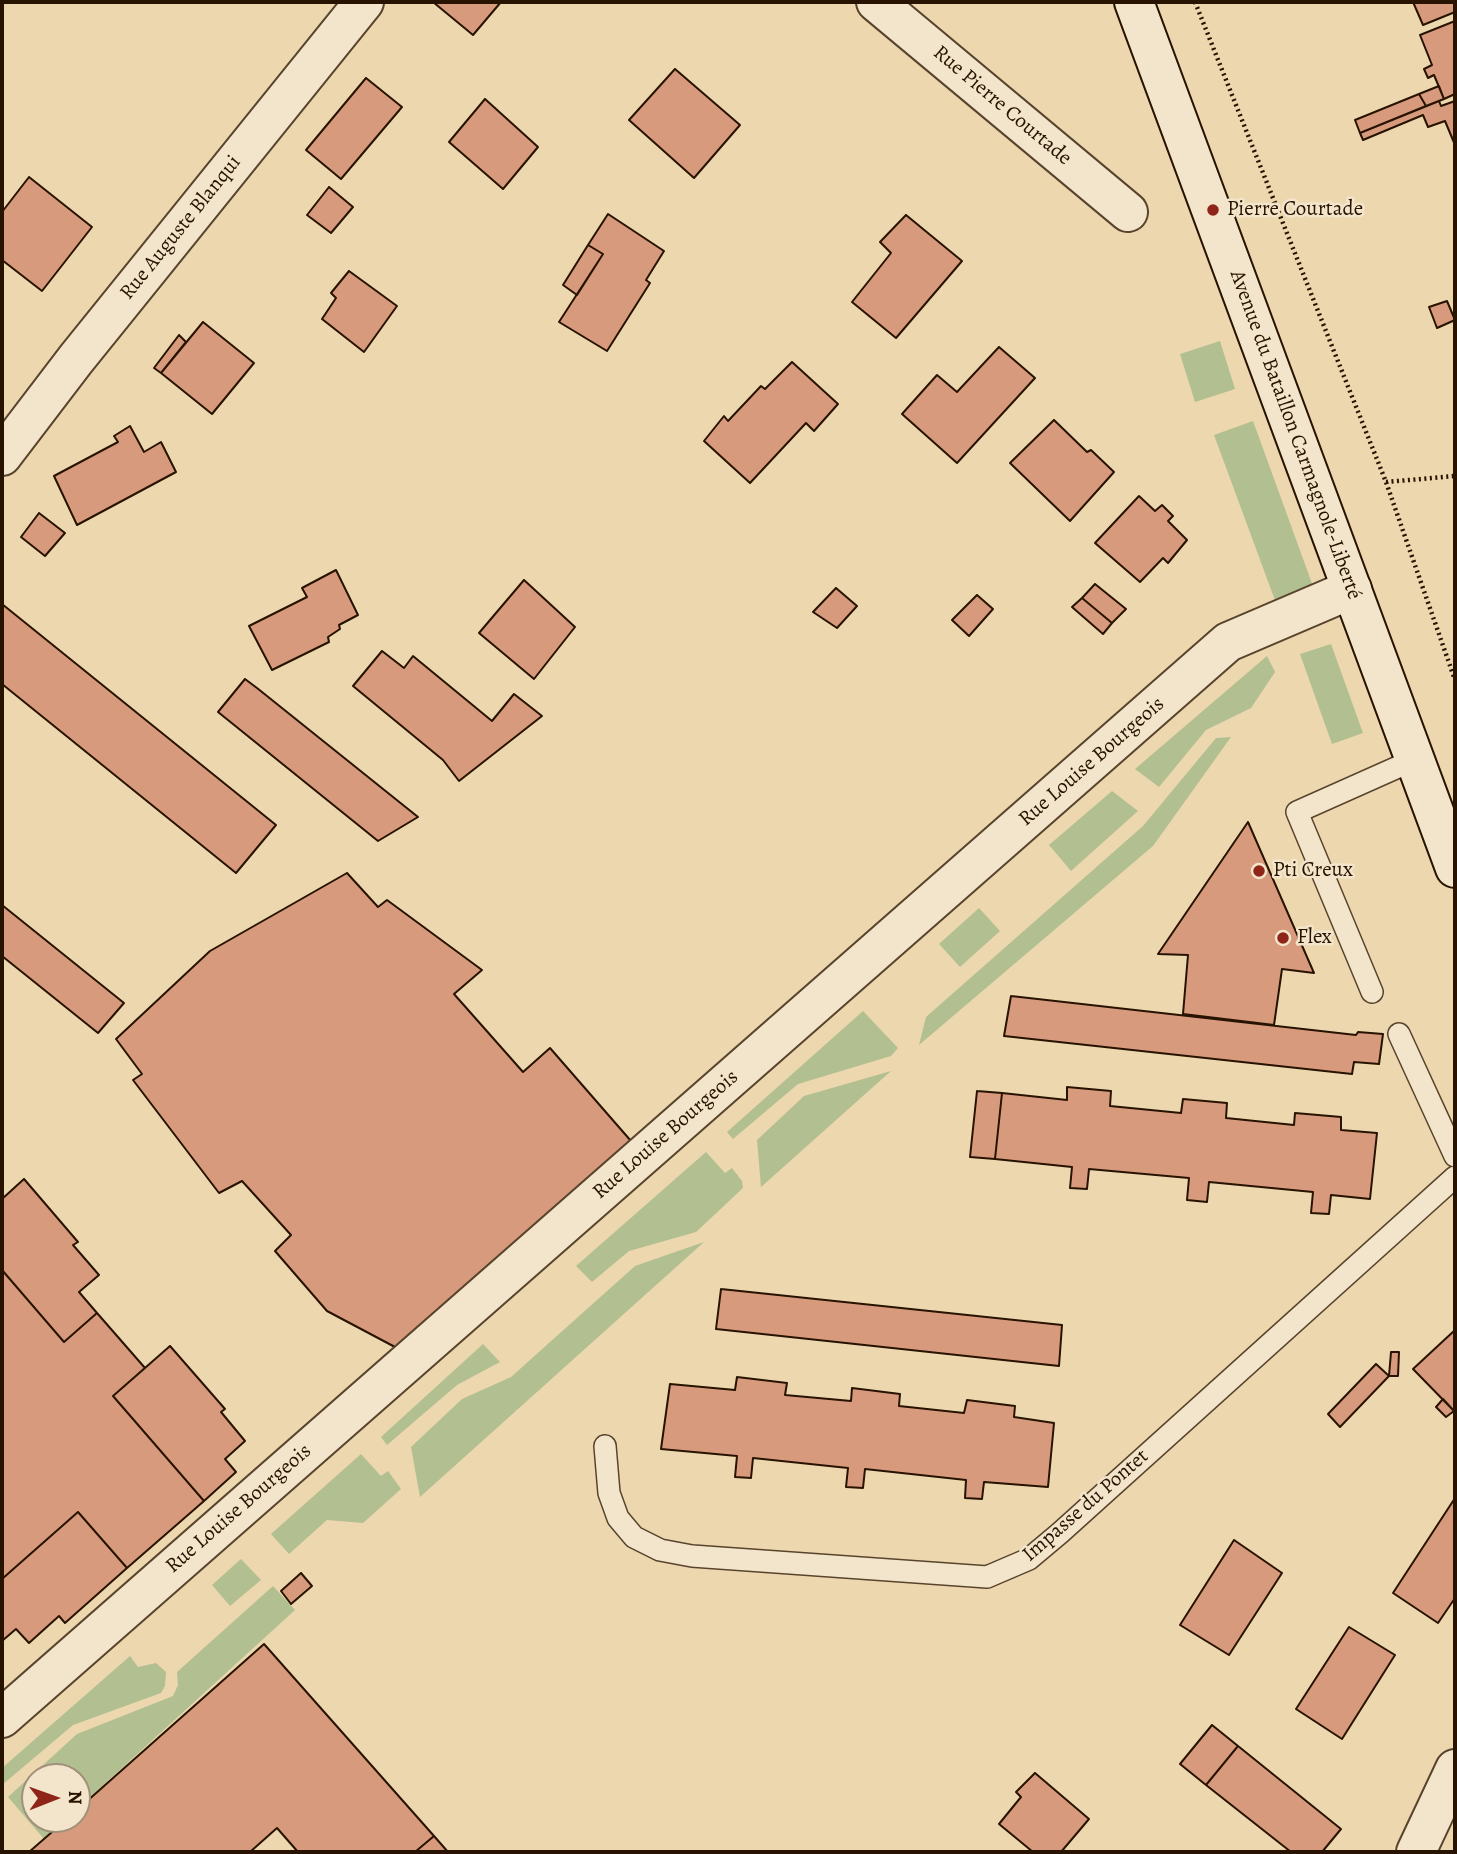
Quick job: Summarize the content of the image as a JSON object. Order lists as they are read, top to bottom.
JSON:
{
  "streets": {
    "street": [
      "Rue Pierre Courtade",
      "Rue Auguste Blanqui",
      "Avenue du Bataillon Carmagnole-Liberté",
      "Rue Louise Bourgeois"
    ],
    "lane": ["Impasse du Pontet"]
  },
  "crossings": [
    ["Avenue du Bataillon Carmagnole-Liberté", "Rue Louise Bourgeois"]
  ],
  "places": ["Pierre Courtade", "Pti Creux", "Flex"],
  "north": "right"
}
